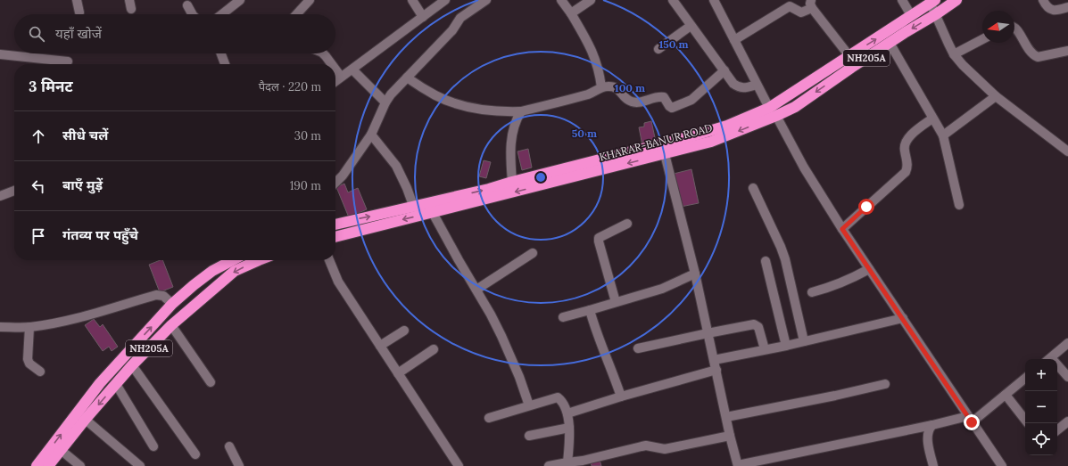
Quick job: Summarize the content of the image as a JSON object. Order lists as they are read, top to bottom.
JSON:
{
  "streets": {
    "highway": ["NH205A", "KHARAR-BANUR ROAD"]
  },
  "crossings": [
    ["NH205A", "KHARAR-BANUR ROAD"]
  ],
  "north": "left",
  "page": {
    "search": "यहाँ खोजें",
    "heading": ["3 मिनट", "पैदल · 220 m"],
    "list": [
      ["सीधे चलें", "30 m"],
      ["बाएँ मुड़ें", "190 m"],
      "गंतव्य पर पहुँचे"
    ],
    "map_buttons": ["+", "−"]
  },
  "rings": ["150 m", "100 m", "50 m"]
}
